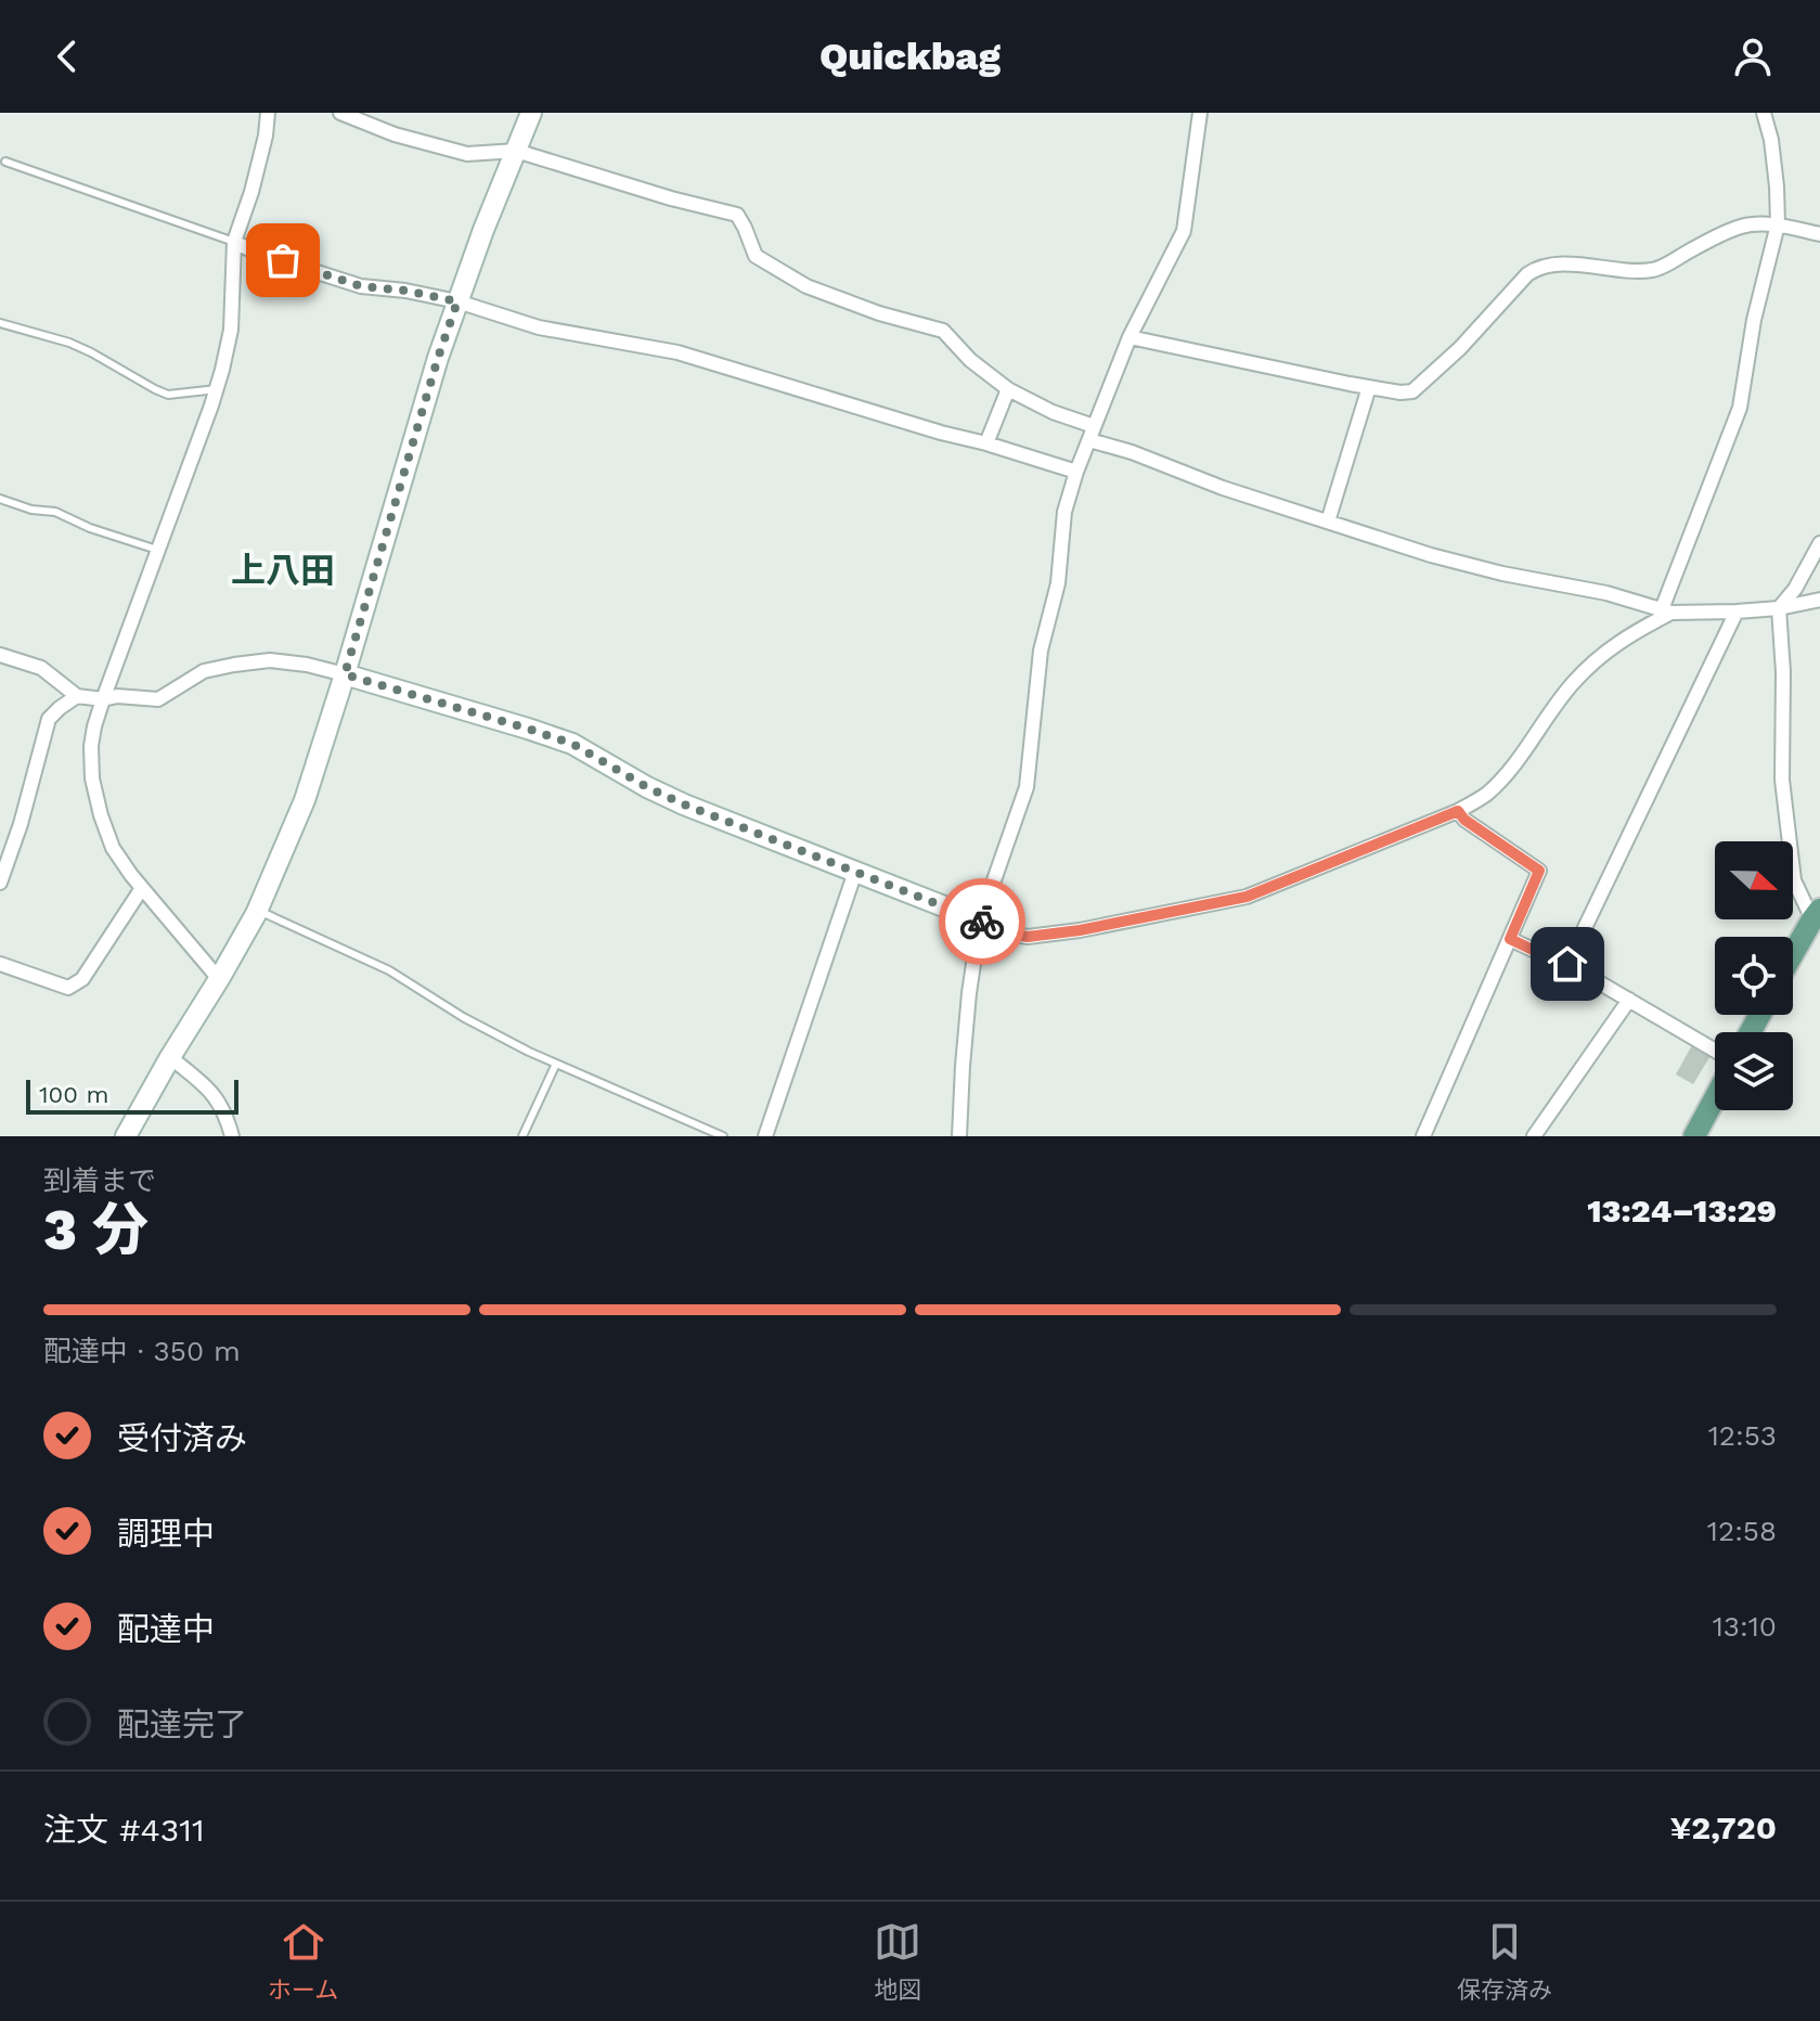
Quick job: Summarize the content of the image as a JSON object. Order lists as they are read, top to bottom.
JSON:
{
  "districts": ["上八田"],
  "scale_bar": "100 m",
  "north": "right",
  "page": {
    "header": "Quickbag",
    "scale": "100 m",
    "heading": ["3 分", "到着まで", "13:24–13:29"],
    "panel": ["注文 #4311", "¥2,720"],
    "bar": "配達中 · 350 m",
    "list": [
      ["受付済み", "12:53"],
      ["調理中", "12:58"],
      ["配達中", "13:10"],
      "配達完了"
    ],
    "tabs": ["ホーム", "地図", "保存済み"]
  }
}
